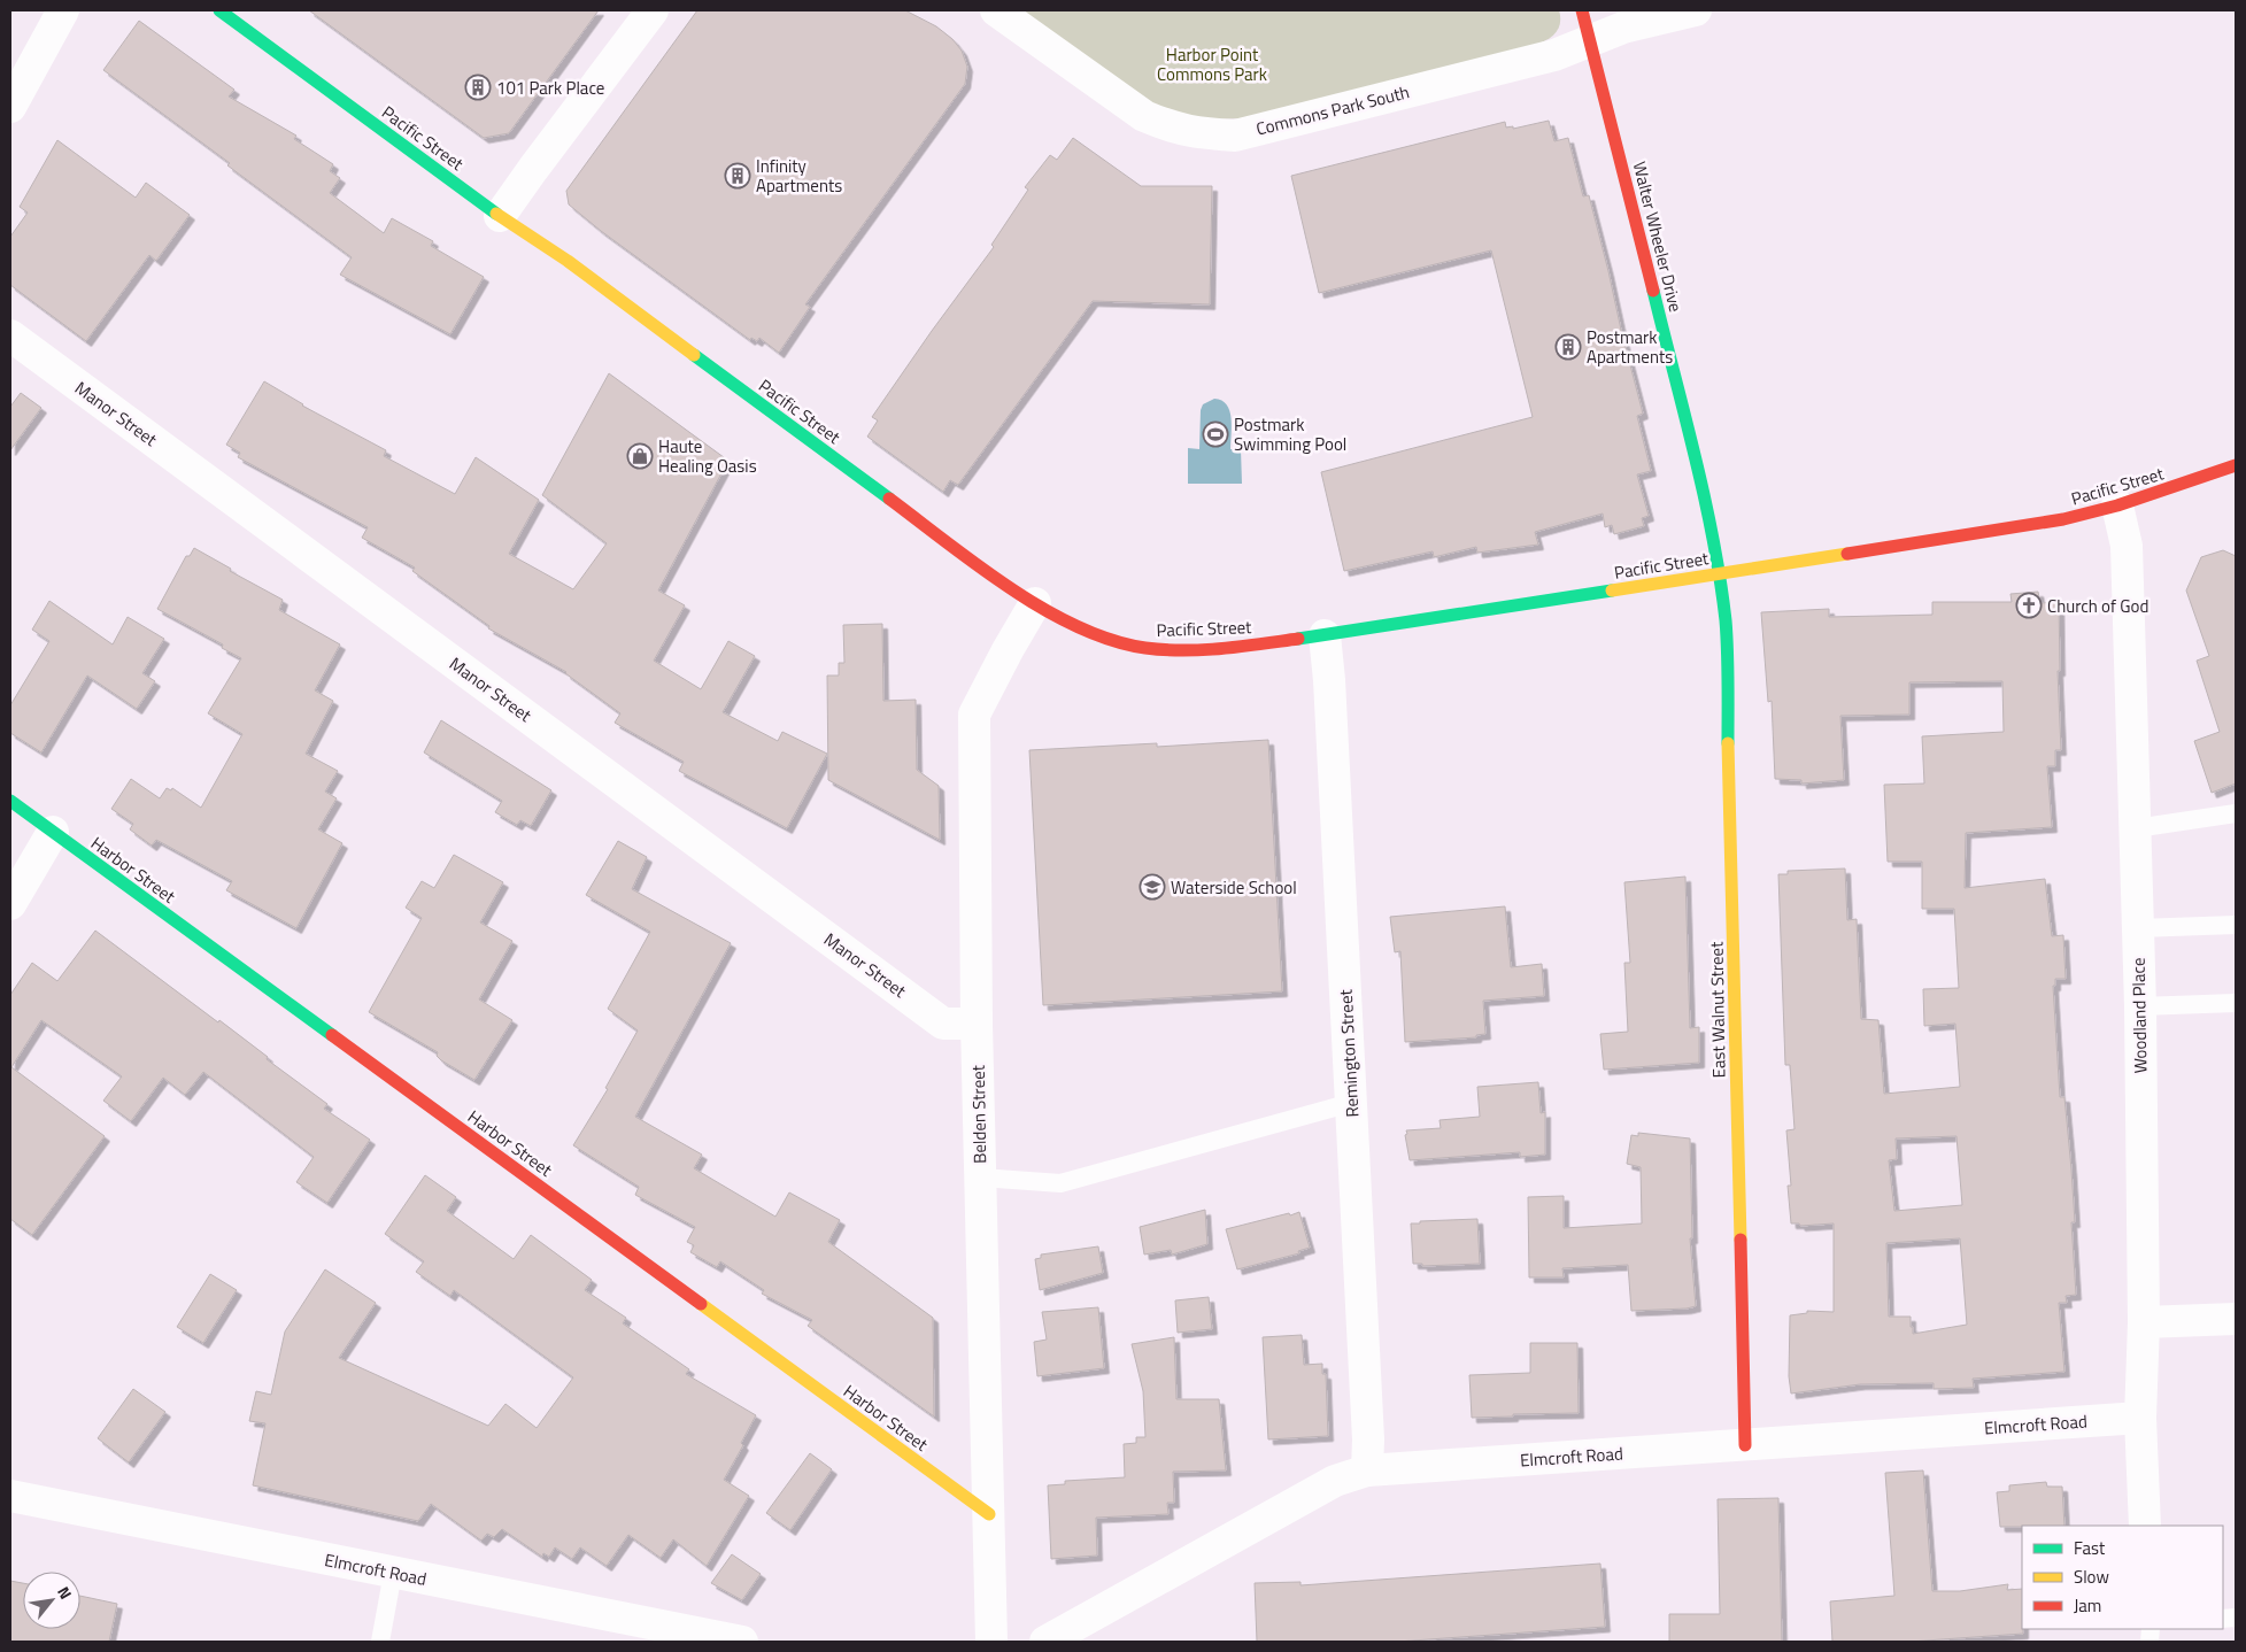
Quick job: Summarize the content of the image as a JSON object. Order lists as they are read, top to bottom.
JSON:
{
  "streets": {
    "street": [
      "Commons Park South",
      "Pacific Street",
      "Walter Wheeler Drive",
      "Manor Street",
      "Harbor Street",
      "East Walnut Street",
      "Woodland Place",
      "Remington Street",
      "Belden Street",
      "Elmcroft Road"
    ]
  },
  "crossings": [
    ["Commons Park South", "Walter Wheeler Drive"],
    ["Pacific Street", "Walter Wheeler Drive"],
    ["Pacific Street", "East Walnut Street"],
    ["Pacific Street", "Woodland Place"],
    ["Pacific Street", "Remington Street"],
    ["Pacific Street", "Belden Street"],
    ["Walter Wheeler Drive", "East Walnut Street"],
    ["Manor Street", "Belden Street"],
    ["Harbor Street", "Belden Street"],
    ["East Walnut Street", "Elmcroft Road"],
    ["Woodland Place", "Elmcroft Road"],
    ["Remington Street", "Elmcroft Road"]
  ],
  "parks": ["Harbor Point Commons Park"],
  "places": {
    "building": ["101 Park Place", "Infinity Apartments", "Postmark Apartments"],
    "sports": ["Postmark Swimming Pool"],
    "shop": ["Haute Healing Oasis"],
    "church": ["Church of God"],
    "school or university": ["Waterside School"]
  },
  "legend": ["Fast", "Slow", "Jam"],
  "north": "top right"
}
